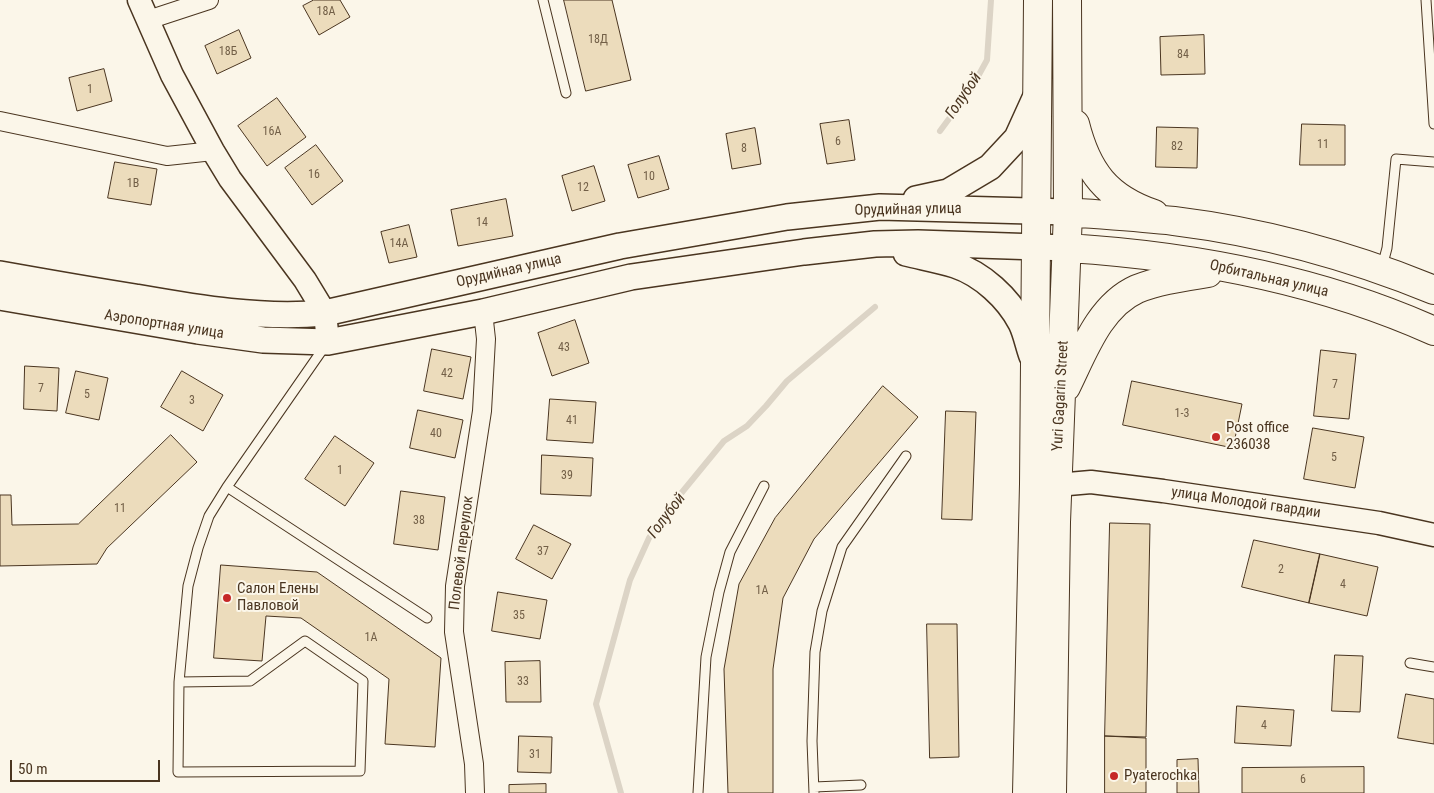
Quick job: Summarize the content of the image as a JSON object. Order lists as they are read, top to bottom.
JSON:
{
  "streets": {
    "main road": [
      "Орудийная улица",
      "Орбитальная улица",
      "Аэропортная улица",
      "Yuri Gagarin Street"
    ],
    "street": ["улица Молодой гвардии", "Полевой переулок"]
  },
  "crossings": [
    ["Орудийная улица", "Аэропортная улица"],
    ["Орудийная улица", "Yuri Gagarin Street"],
    ["Орбитальная улица", "Yuri Gagarin Street"],
    ["Yuri Gagarin Street", "улица Молодой гвардии"]
  ],
  "water": ["Голубой"],
  "places": ["Post office 236038", "Салон Елены Павловой", "Pyaterochka"],
  "house_numbers": [
    "18А",
    "18Д",
    "18Б",
    "84",
    "1",
    "16А",
    "6",
    "11",
    "82",
    "8",
    "16",
    "10",
    "1В",
    "12",
    "14",
    "14А",
    "43",
    "42",
    "7",
    "7",
    "5",
    "3",
    "1-3",
    "41",
    "40",
    "5",
    "1",
    "39",
    "11",
    "38",
    "37",
    "2",
    "4",
    "1А",
    "35",
    "1А",
    "33",
    "4",
    "31",
    "6"
  ],
  "scale_bar": "50 m"
}
